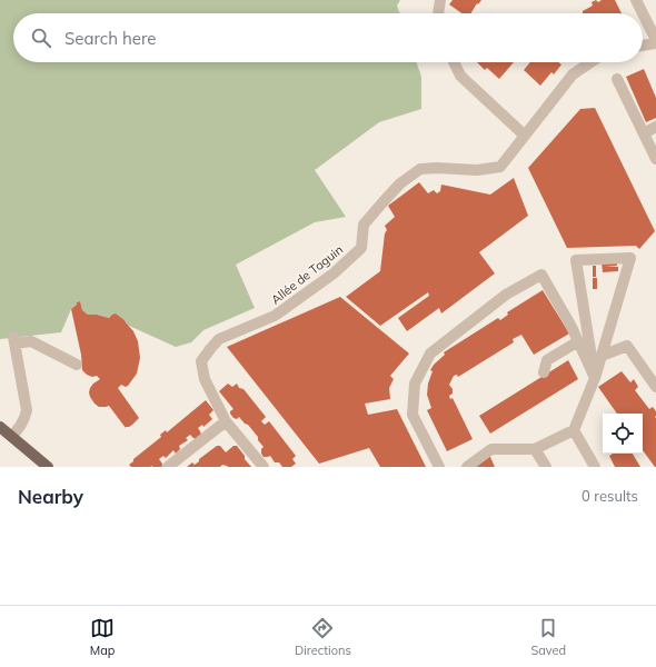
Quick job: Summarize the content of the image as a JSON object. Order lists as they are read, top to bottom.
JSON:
{
  "streets": {
    "street": ["Allée de Taguin"]
  },
  "page": {
    "search": "Search here",
    "heading": ["Nearby", "0 results"],
    "nav": ["Map", "Directions", "Saved"]
  }
}
